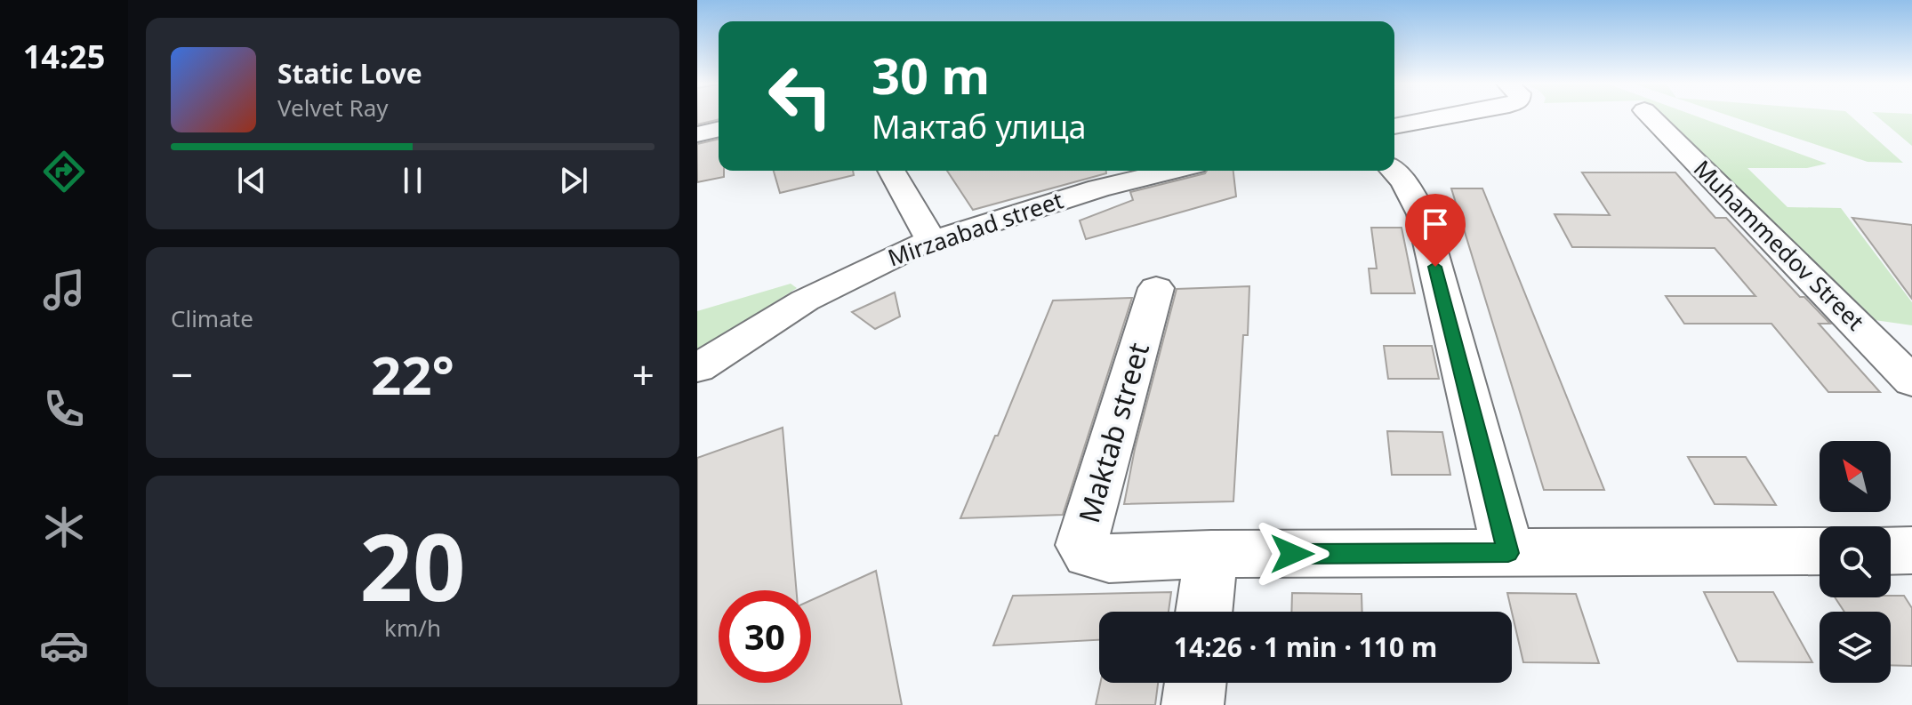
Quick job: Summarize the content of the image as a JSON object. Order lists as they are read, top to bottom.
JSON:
{
  "streets": {
    "street": ["Mirzaаbаd street", "Muhammedov Street", "Maktab street"]
  },
  "north": "top left",
  "page": {
    "tabs": "14:25",
    "turn": ["30 m", "Мактаб улица"],
    "song": ["Static Love", "Velvet Ray"],
    "tile": [
      "Climate",
      ["20", "km/h"]
    ],
    "heat": ["−", "22°", "+"],
    "limit": "30",
    "trip": "14:26 · 1 min · 110 m"
  }
}
